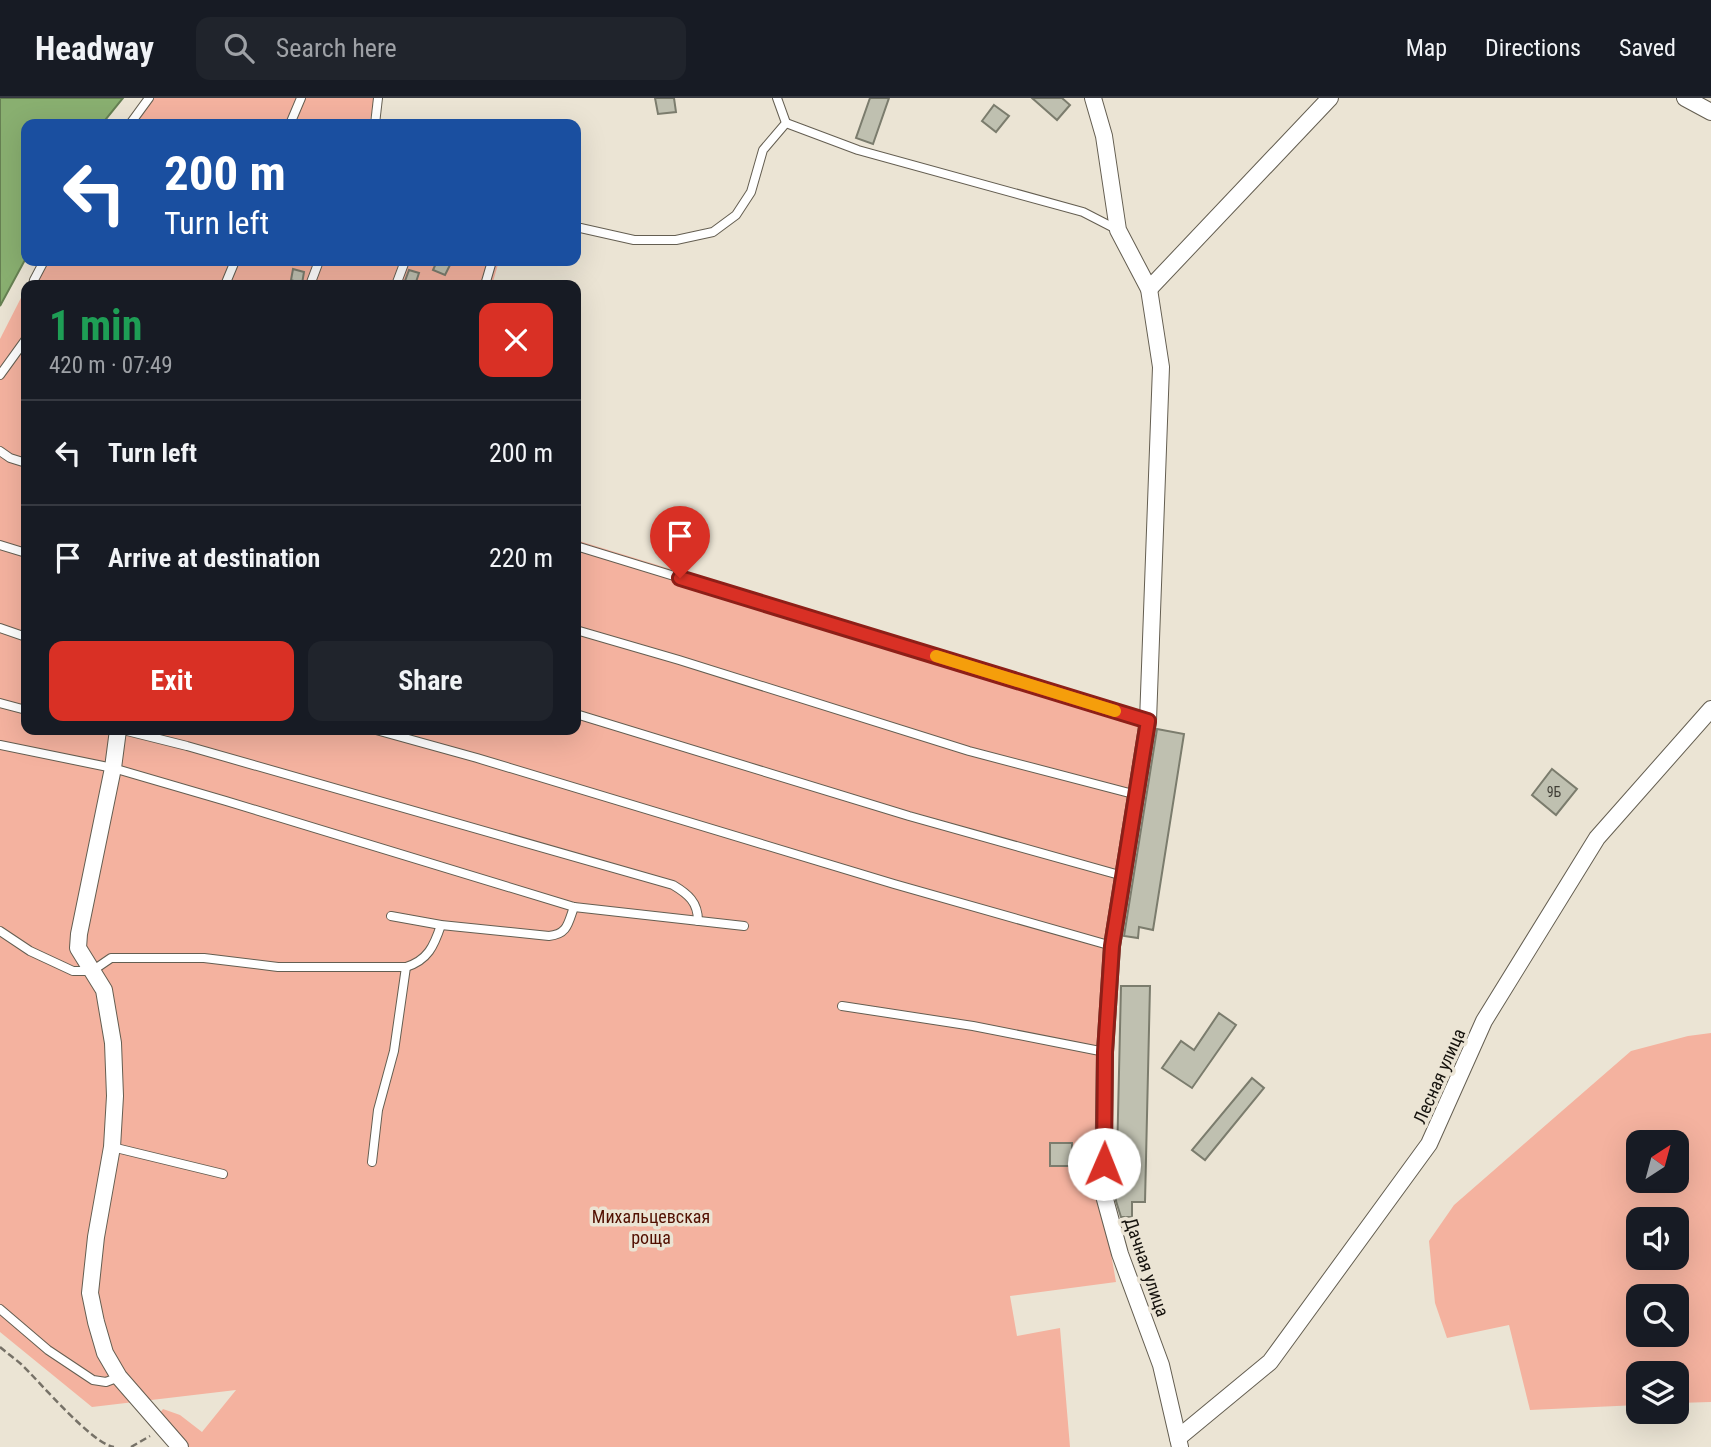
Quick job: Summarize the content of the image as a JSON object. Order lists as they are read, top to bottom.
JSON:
{
  "streets": {
    "street": ["Лесная улица", "Дачная улица"]
  },
  "crossings": [
    ["Лесная улица", "Дачная улица"]
  ],
  "parks": ["Михальцевская роща"],
  "house_numbers": ["9Б"],
  "north": "top right",
  "page": {
    "header": "Headway",
    "search": "Search here",
    "nav": ["Map", "Directions", "Saved"],
    "turn": ["200 m", "Turn left"],
    "heading": ["1 min", "420 m · 07:49"],
    "list": [
      {
        "name": "Turn left",
        "value": "200 m"
      },
      {
        "name": "Arrive at destination",
        "value": "220 m"
      }
    ],
    "buttons": ["Exit", "Share"]
  }
}
